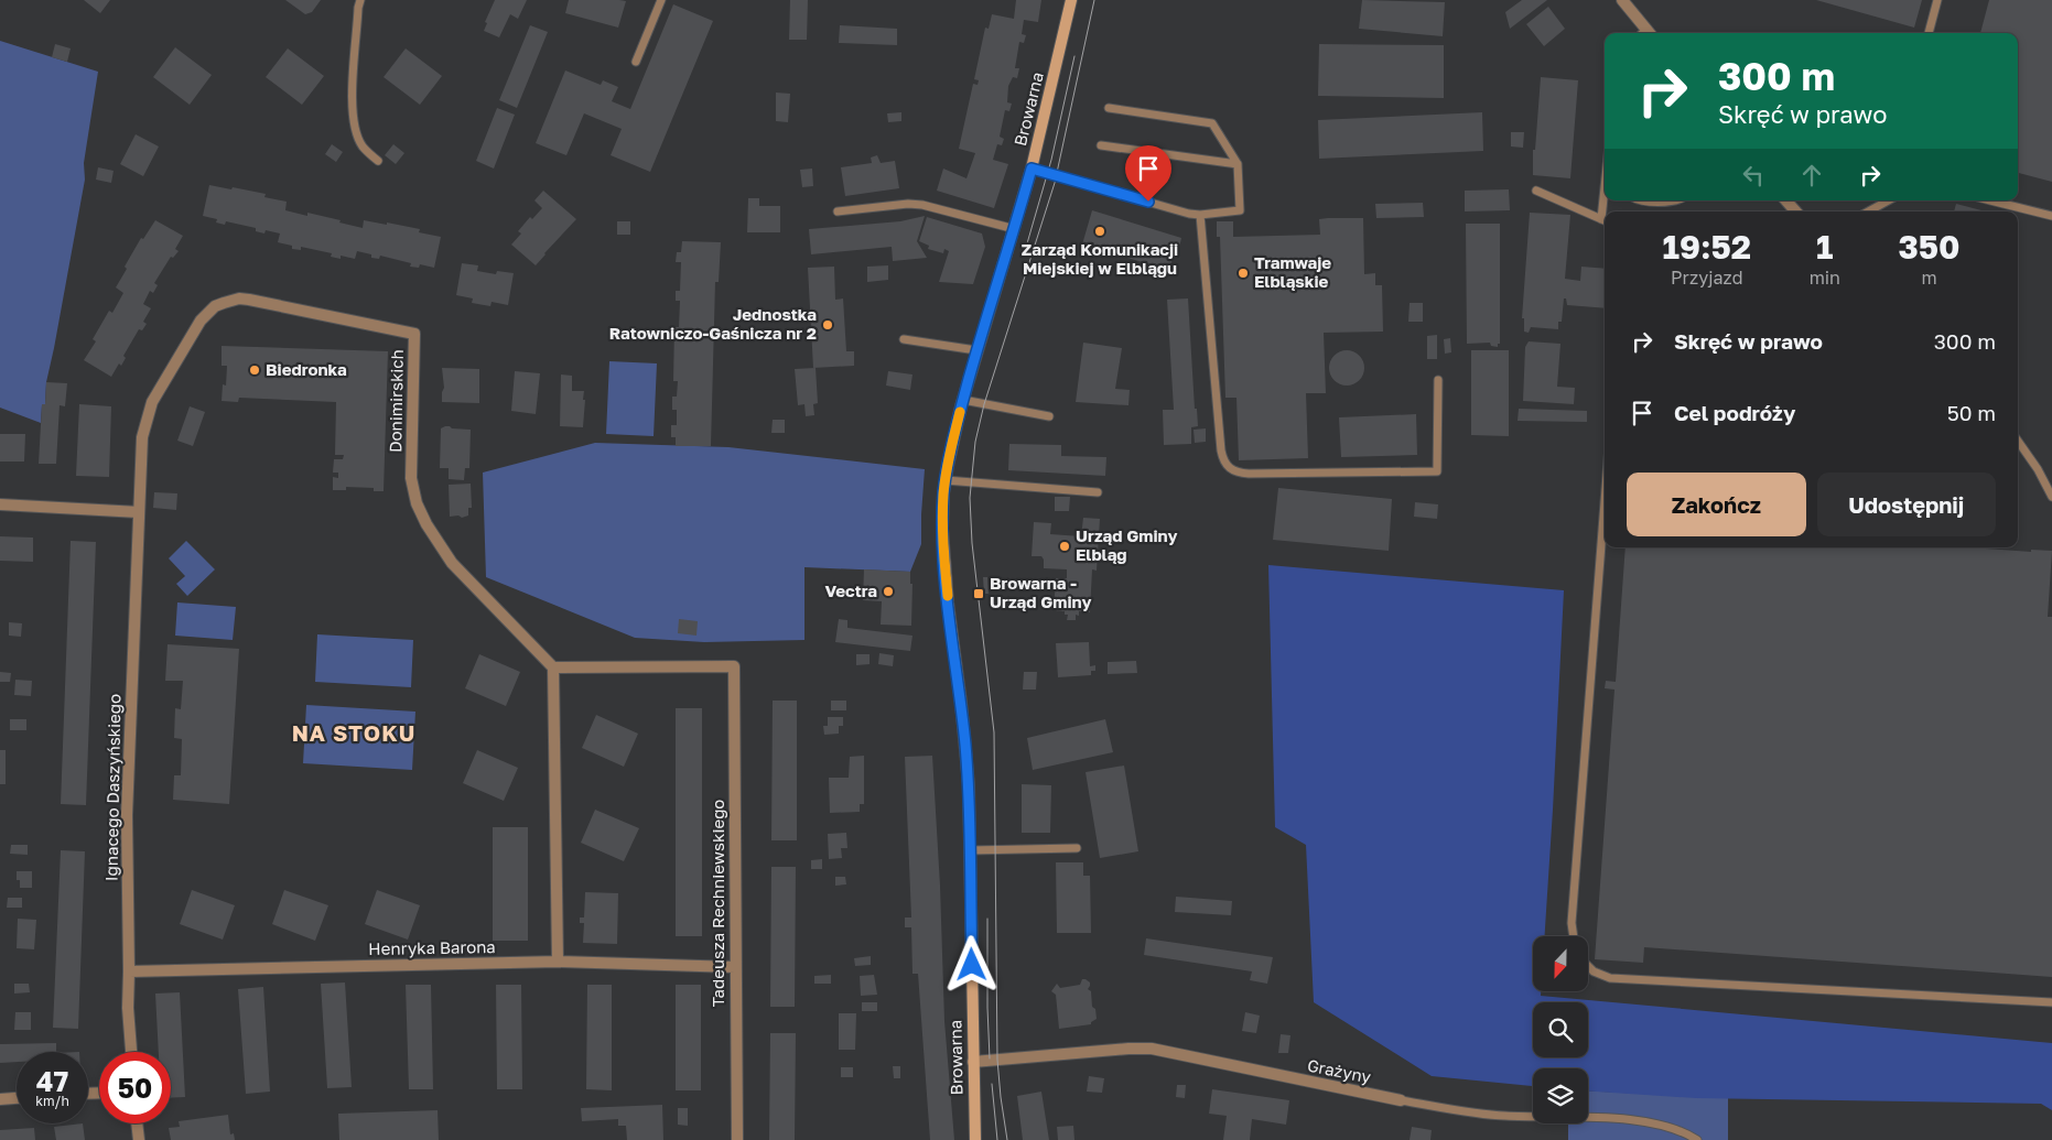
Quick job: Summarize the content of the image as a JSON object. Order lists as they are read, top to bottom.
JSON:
{
  "streets": {
    "main road": ["Browarna"],
    "street": [
      "Donimirskich",
      "Ignacego Daszyńskiego",
      "Tadeusza Rechniewskiego",
      "Henryka Barona",
      "Grażyny"
    ]
  },
  "crossings": [
    ["Browarna", "Grażyny"],
    ["Donimirskich", "Ignacego Daszyńskiego"],
    ["Donimirskich", "Tadeusza Rechniewskiego"],
    ["Ignacego Daszyńskiego", "Henryka Barona"],
    ["Tadeusza Rechniewskiego", "Henryka Barona"]
  ],
  "districts": ["NA STOKU"],
  "places": {
    "other": [
      "Zarząd Komunikacji Miejskiej w Elblągu",
      "Tramwaje Elbląskie",
      "Jednostka Ratowniczo-Gaśnicza nr 2",
      "Biedronka",
      "Urząd Gminy Elbląg",
      "Vectra"
    ],
    "transit": ["Browarna - Urząd Gminy"]
  },
  "north": "bottom",
  "page": {
    "turn": ["300 m", "Skręć w prawo"],
    "eta": [
      "19:52",
      "Przyjazd",
      "1",
      "min",
      "350",
      "m"
    ],
    "list": [
      {
        "name": "Skręć w prawo",
        "value": "300 m"
      },
      {
        "name": "Cel podróży",
        "value": "50 m"
      }
    ],
    "buttons": ["Zakończ", "Udostępnij"],
    "speed": "47 km/h",
    "limit": "50"
  }
}
